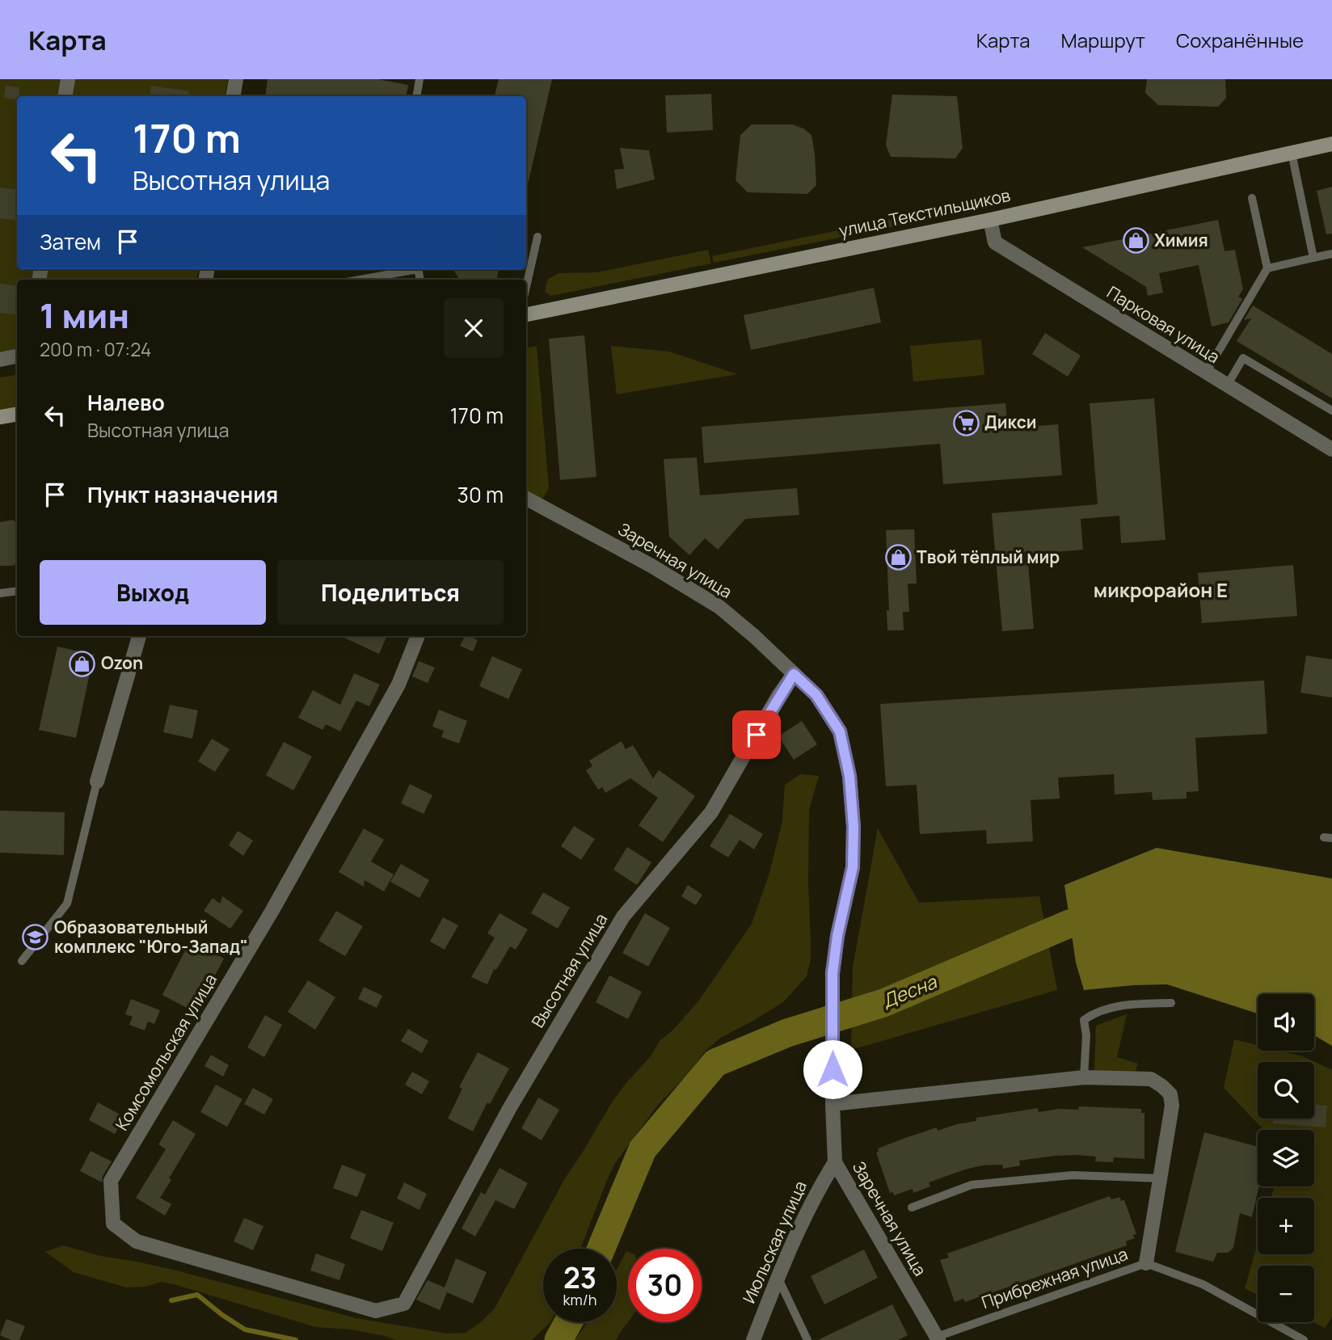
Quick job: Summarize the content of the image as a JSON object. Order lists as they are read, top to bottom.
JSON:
{
  "streets": {
    "main road": ["улица Текстильщиков"],
    "street": [
      "Парковая улица",
      "Заречная улица",
      "Высотная улица",
      "Комсомольская улица",
      "Июльская улица"
    ],
    "lane": ["Прибрежная улица"]
  },
  "crossings": [
    ["улица Текстильщиков", "Парковая улица"],
    ["Заречная улица", "Высотная улица"],
    ["Заречная улица", "Июльская улица"],
    ["Заречная улица", "Прибрежная улица"],
    ["Высотная улица", "Комсомольская улица"]
  ],
  "districts": ["микрорайон Е"],
  "water": ["Десна"],
  "places": {
    "shop": ["Химия", "Твой тёплый мир", "Ozon"],
    "supermarket": ["Дикси"],
    "school or university": ["Образовательный комплекс \"Юго-Запад\""]
  },
  "page": {
    "header": "Карта",
    "nav": ["Карта", "Маршрут", "Сохранённые"],
    "turn": ["170 m", "Высотная улица"],
    "then": "Затем",
    "heading": ["1 мин", "200 m · 07:24"],
    "list": [
      {
        "name": "Налево",
        "note": "Высотная улица",
        "value": "170 m"
      },
      {
        "name": "Пункт назначения",
        "value": "30 m"
      }
    ],
    "buttons": ["Выход", "Поделиться"],
    "map_buttons": ["+", "−"],
    "speed": "23 km/h",
    "limit": "30"
  }
}
